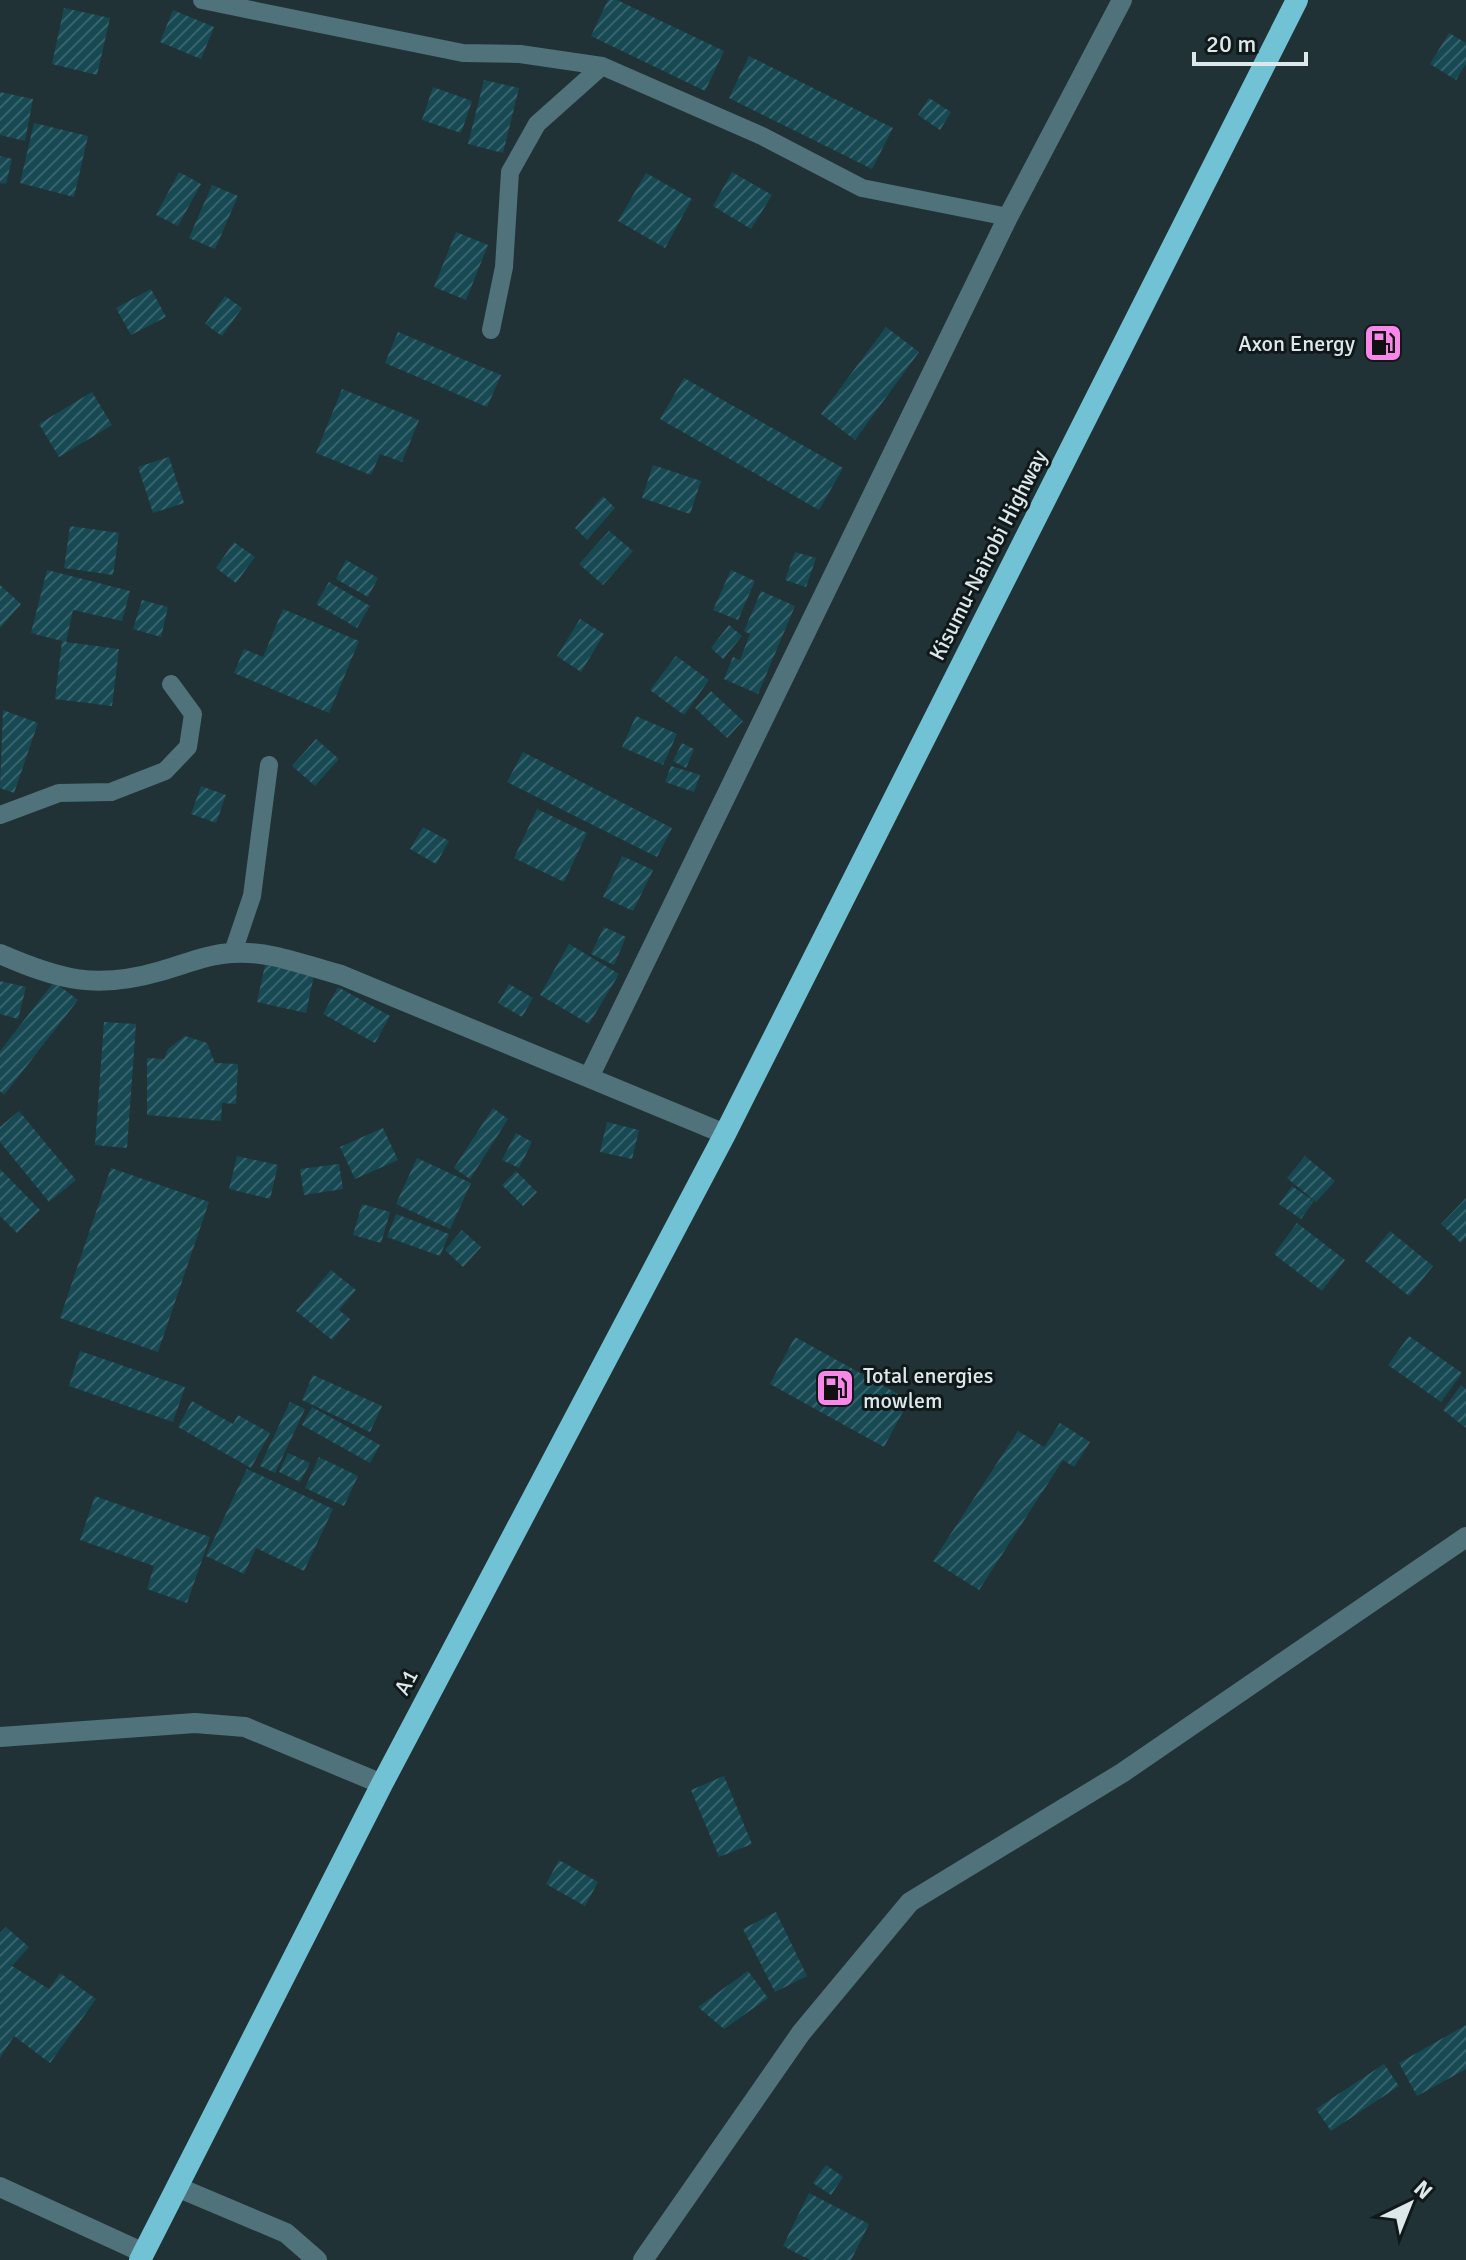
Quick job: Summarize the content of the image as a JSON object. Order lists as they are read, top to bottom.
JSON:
{
  "streets": {
    "highway": ["Kisumu-Nairobi Highway", "A1"]
  },
  "crossings": [
    ["Kisumu-Nairobi Highway", "A1"]
  ],
  "places": {
    "fuel station": ["Axon Energy", "Total energies mowlem"]
  },
  "scale_bar": "20 m",
  "north": "top right"
}
